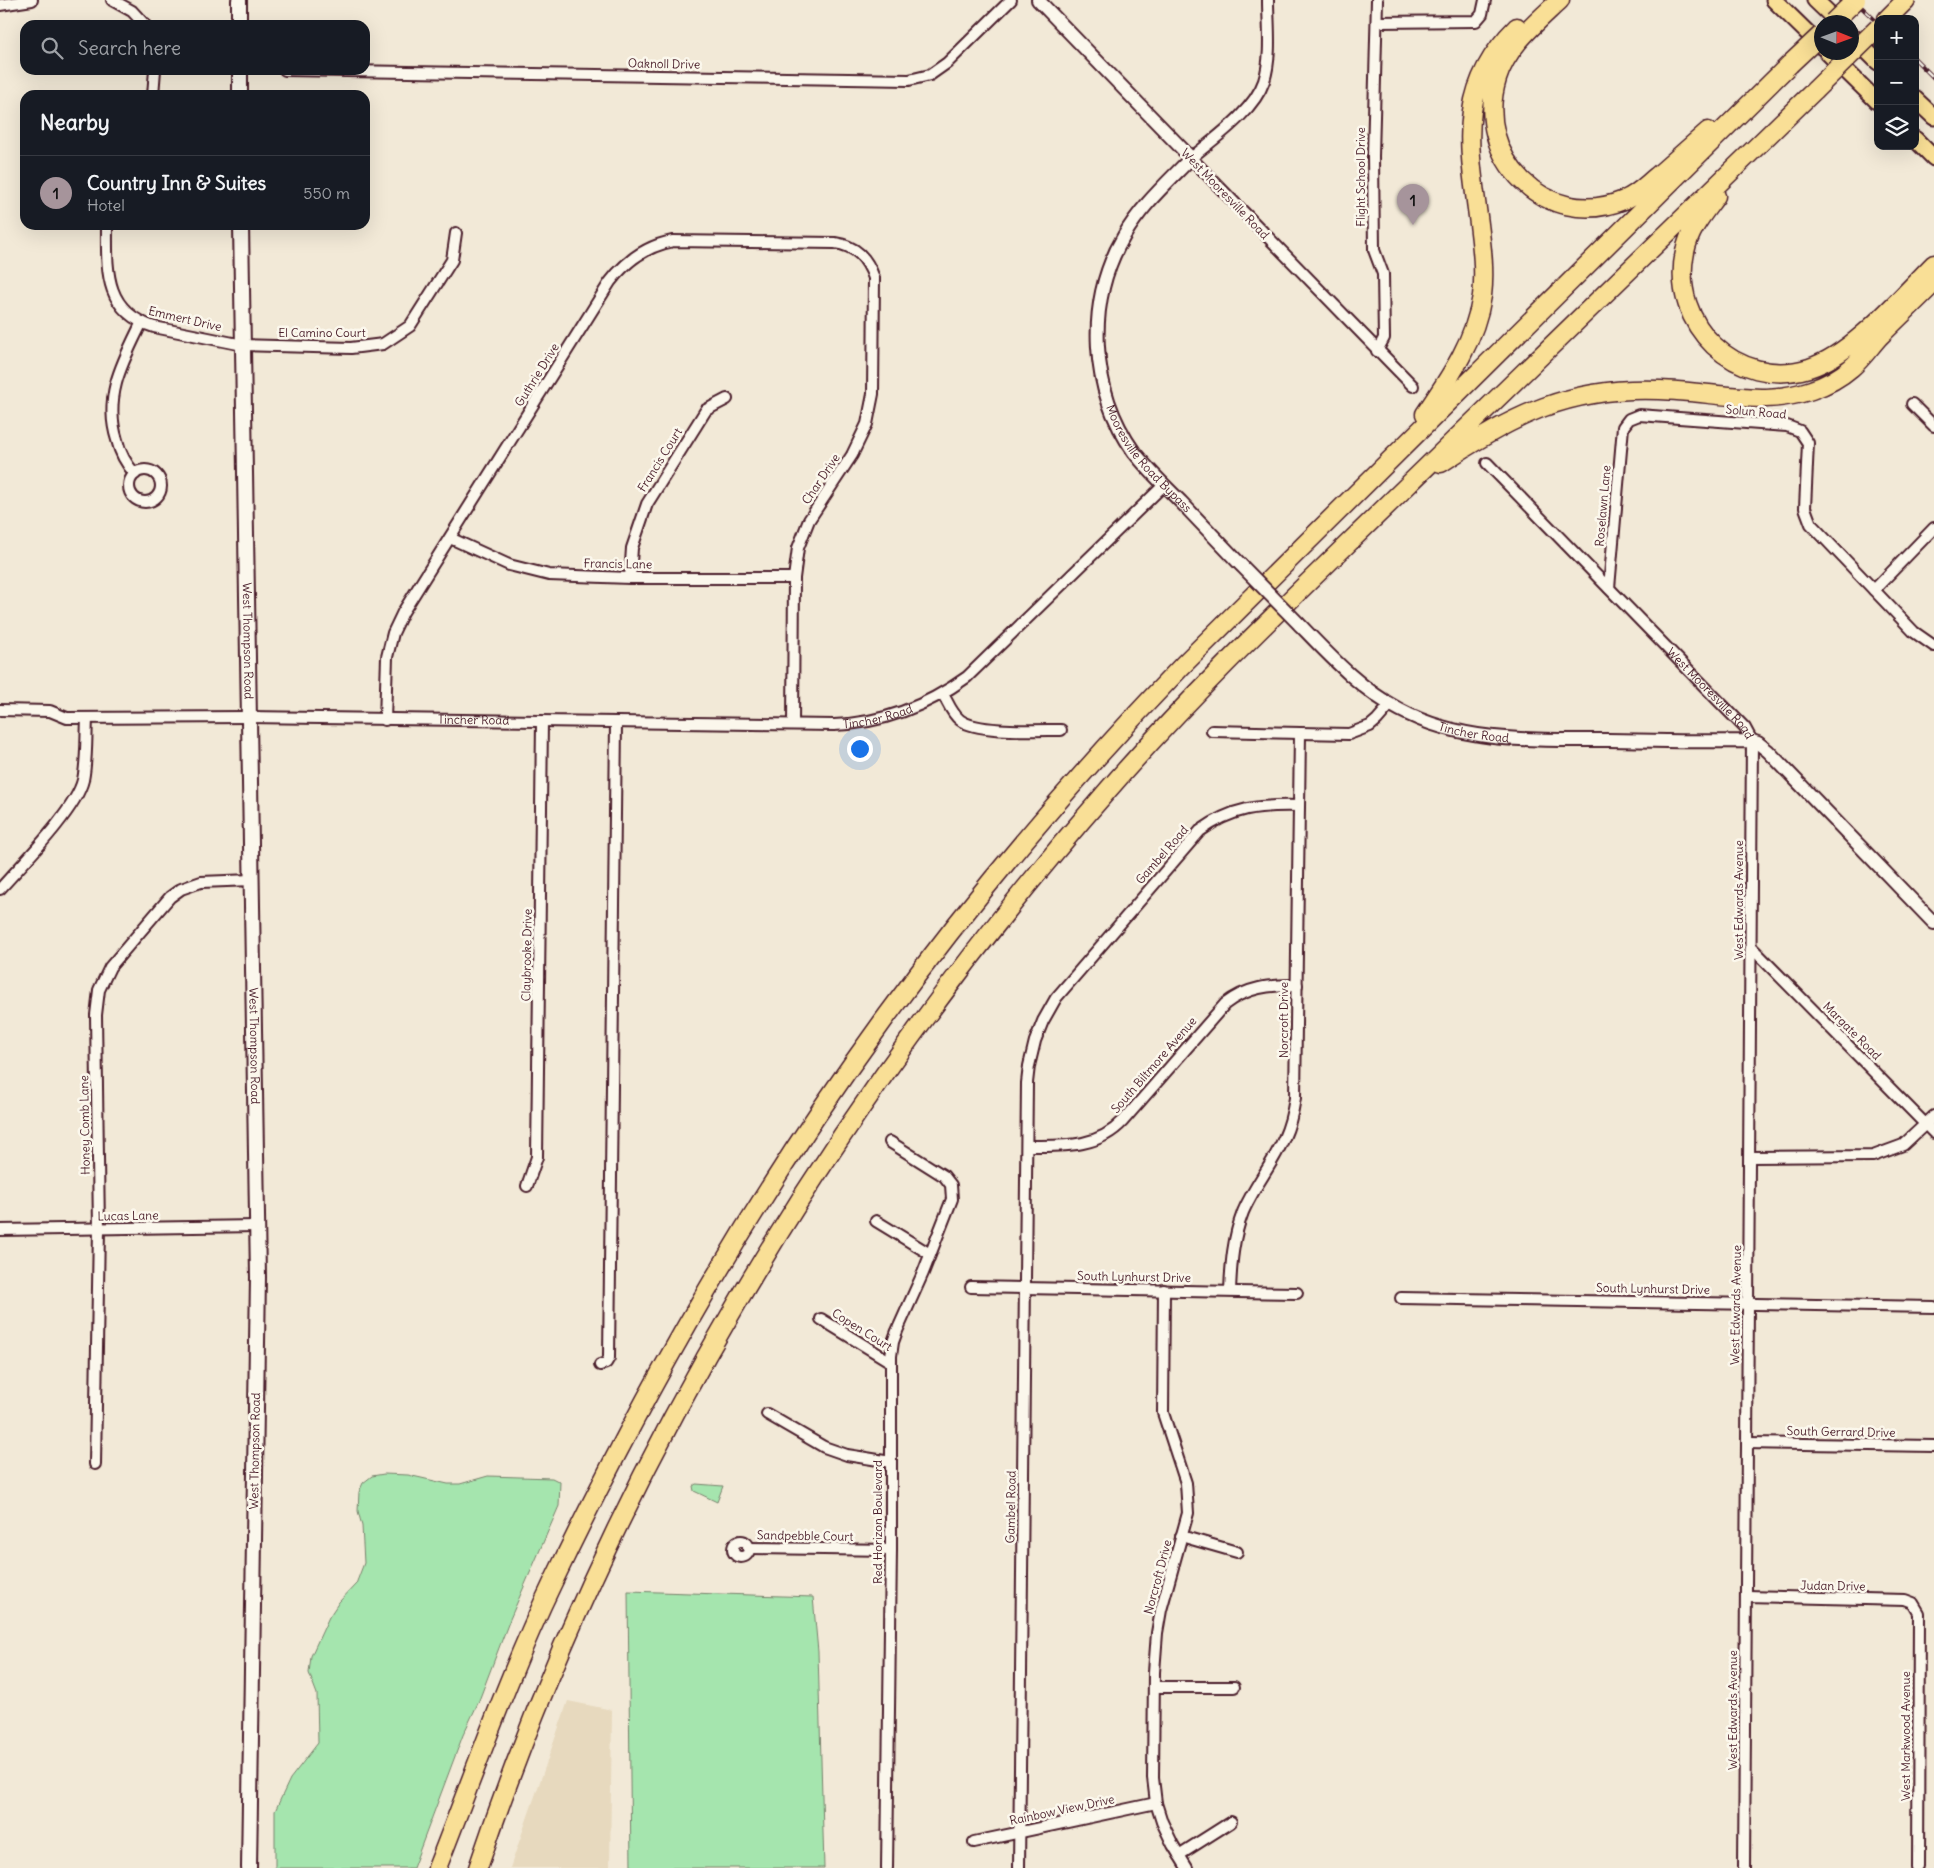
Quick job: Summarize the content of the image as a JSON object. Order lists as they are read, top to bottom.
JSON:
{
  "streets": {
    "main road": ["West Thompson Road"],
    "street": [
      "Oaknoll Drive",
      "Flight School Drive",
      "West Mooresville Road",
      "Emmert Drive",
      "El Camino Court",
      "Guthrie Drive",
      "Solun Road",
      "Mooresville Road Bypass",
      "Francis Court",
      "Char Drive",
      "Roselawn Lane",
      "Francis Lane",
      "Tincher Road",
      "Gambel Road",
      "West Edwards Avenue",
      "Claybrooke Drive",
      "Norcroft Drive",
      "Margate Road",
      "South Biltmore Avenue",
      "Honey Comb Lane",
      "Lucas Lane",
      "South Lynhurst Drive",
      "Copen Court",
      "South Gerrard Drive",
      "Red Horizon Boulevard",
      "Sandpebble Court",
      "Judan Drive",
      "West Markwood Avenue",
      "Rainbow View Drive"
    ]
  },
  "crossings": [
    ["Flight School Drive", "West Mooresville Road"],
    ["West Mooresville Road", "Mooresville Road Bypass"],
    ["West Mooresville Road", "Roselawn Lane"],
    ["West Mooresville Road", "Tincher Road"],
    ["West Mooresville Road", "West Edwards Avenue"],
    ["Emmert Drive", "El Camino Court"],
    ["Emmert Drive", "West Thompson Road"],
    ["El Camino Court", "West Thompson Road"],
    ["Guthrie Drive", "Char Drive"],
    ["Guthrie Drive", "Francis Lane"],
    ["Guthrie Drive", "Tincher Road"],
    ["Solun Road", "Roselawn Lane"],
    ["Mooresville Road Bypass", "Tincher Road"],
    ["Francis Court", "Francis Lane"],
    ["Char Drive", "Francis Lane"],
    ["Char Drive", "Tincher Road"],
    ["West Thompson Road", "Tincher Road"],
    ["West Thompson Road", "Honey Comb Lane"],
    ["West Thompson Road", "Lucas Lane"],
    ["Tincher Road", "West Edwards Avenue"],
    ["Tincher Road", "Claybrooke Drive"],
    ["Gambel Road", "Norcroft Drive"],
    ["Gambel Road", "South Biltmore Avenue"],
    ["Gambel Road", "South Lynhurst Drive"],
    ["Gambel Road", "Rainbow View Drive"],
    ["West Edwards Avenue", "Margate Road"],
    ["West Edwards Avenue", "South Lynhurst Drive"],
    ["West Edwards Avenue", "South Gerrard Drive"],
    ["West Edwards Avenue", "Judan Drive"],
    ["Norcroft Drive", "South Biltmore Avenue"],
    ["Norcroft Drive", "South Lynhurst Drive"],
    ["Norcroft Drive", "Rainbow View Drive"],
    ["Honey Comb Lane", "Lucas Lane"],
    ["Copen Court", "Red Horizon Boulevard"],
    ["Red Horizon Boulevard", "Sandpebble Court"],
    ["Judan Drive", "West Markwood Avenue"]
  ],
  "north": "right",
  "page": {
    "map_buttons": ["+", "−"],
    "search": "Search here",
    "heading": "Nearby",
    "list": [
      {
        "mark": "1",
        "name": "Country Inn & Suites",
        "note": "Hotel",
        "value": "550 m"
      }
    ],
    "pins": "1"
  }
}
